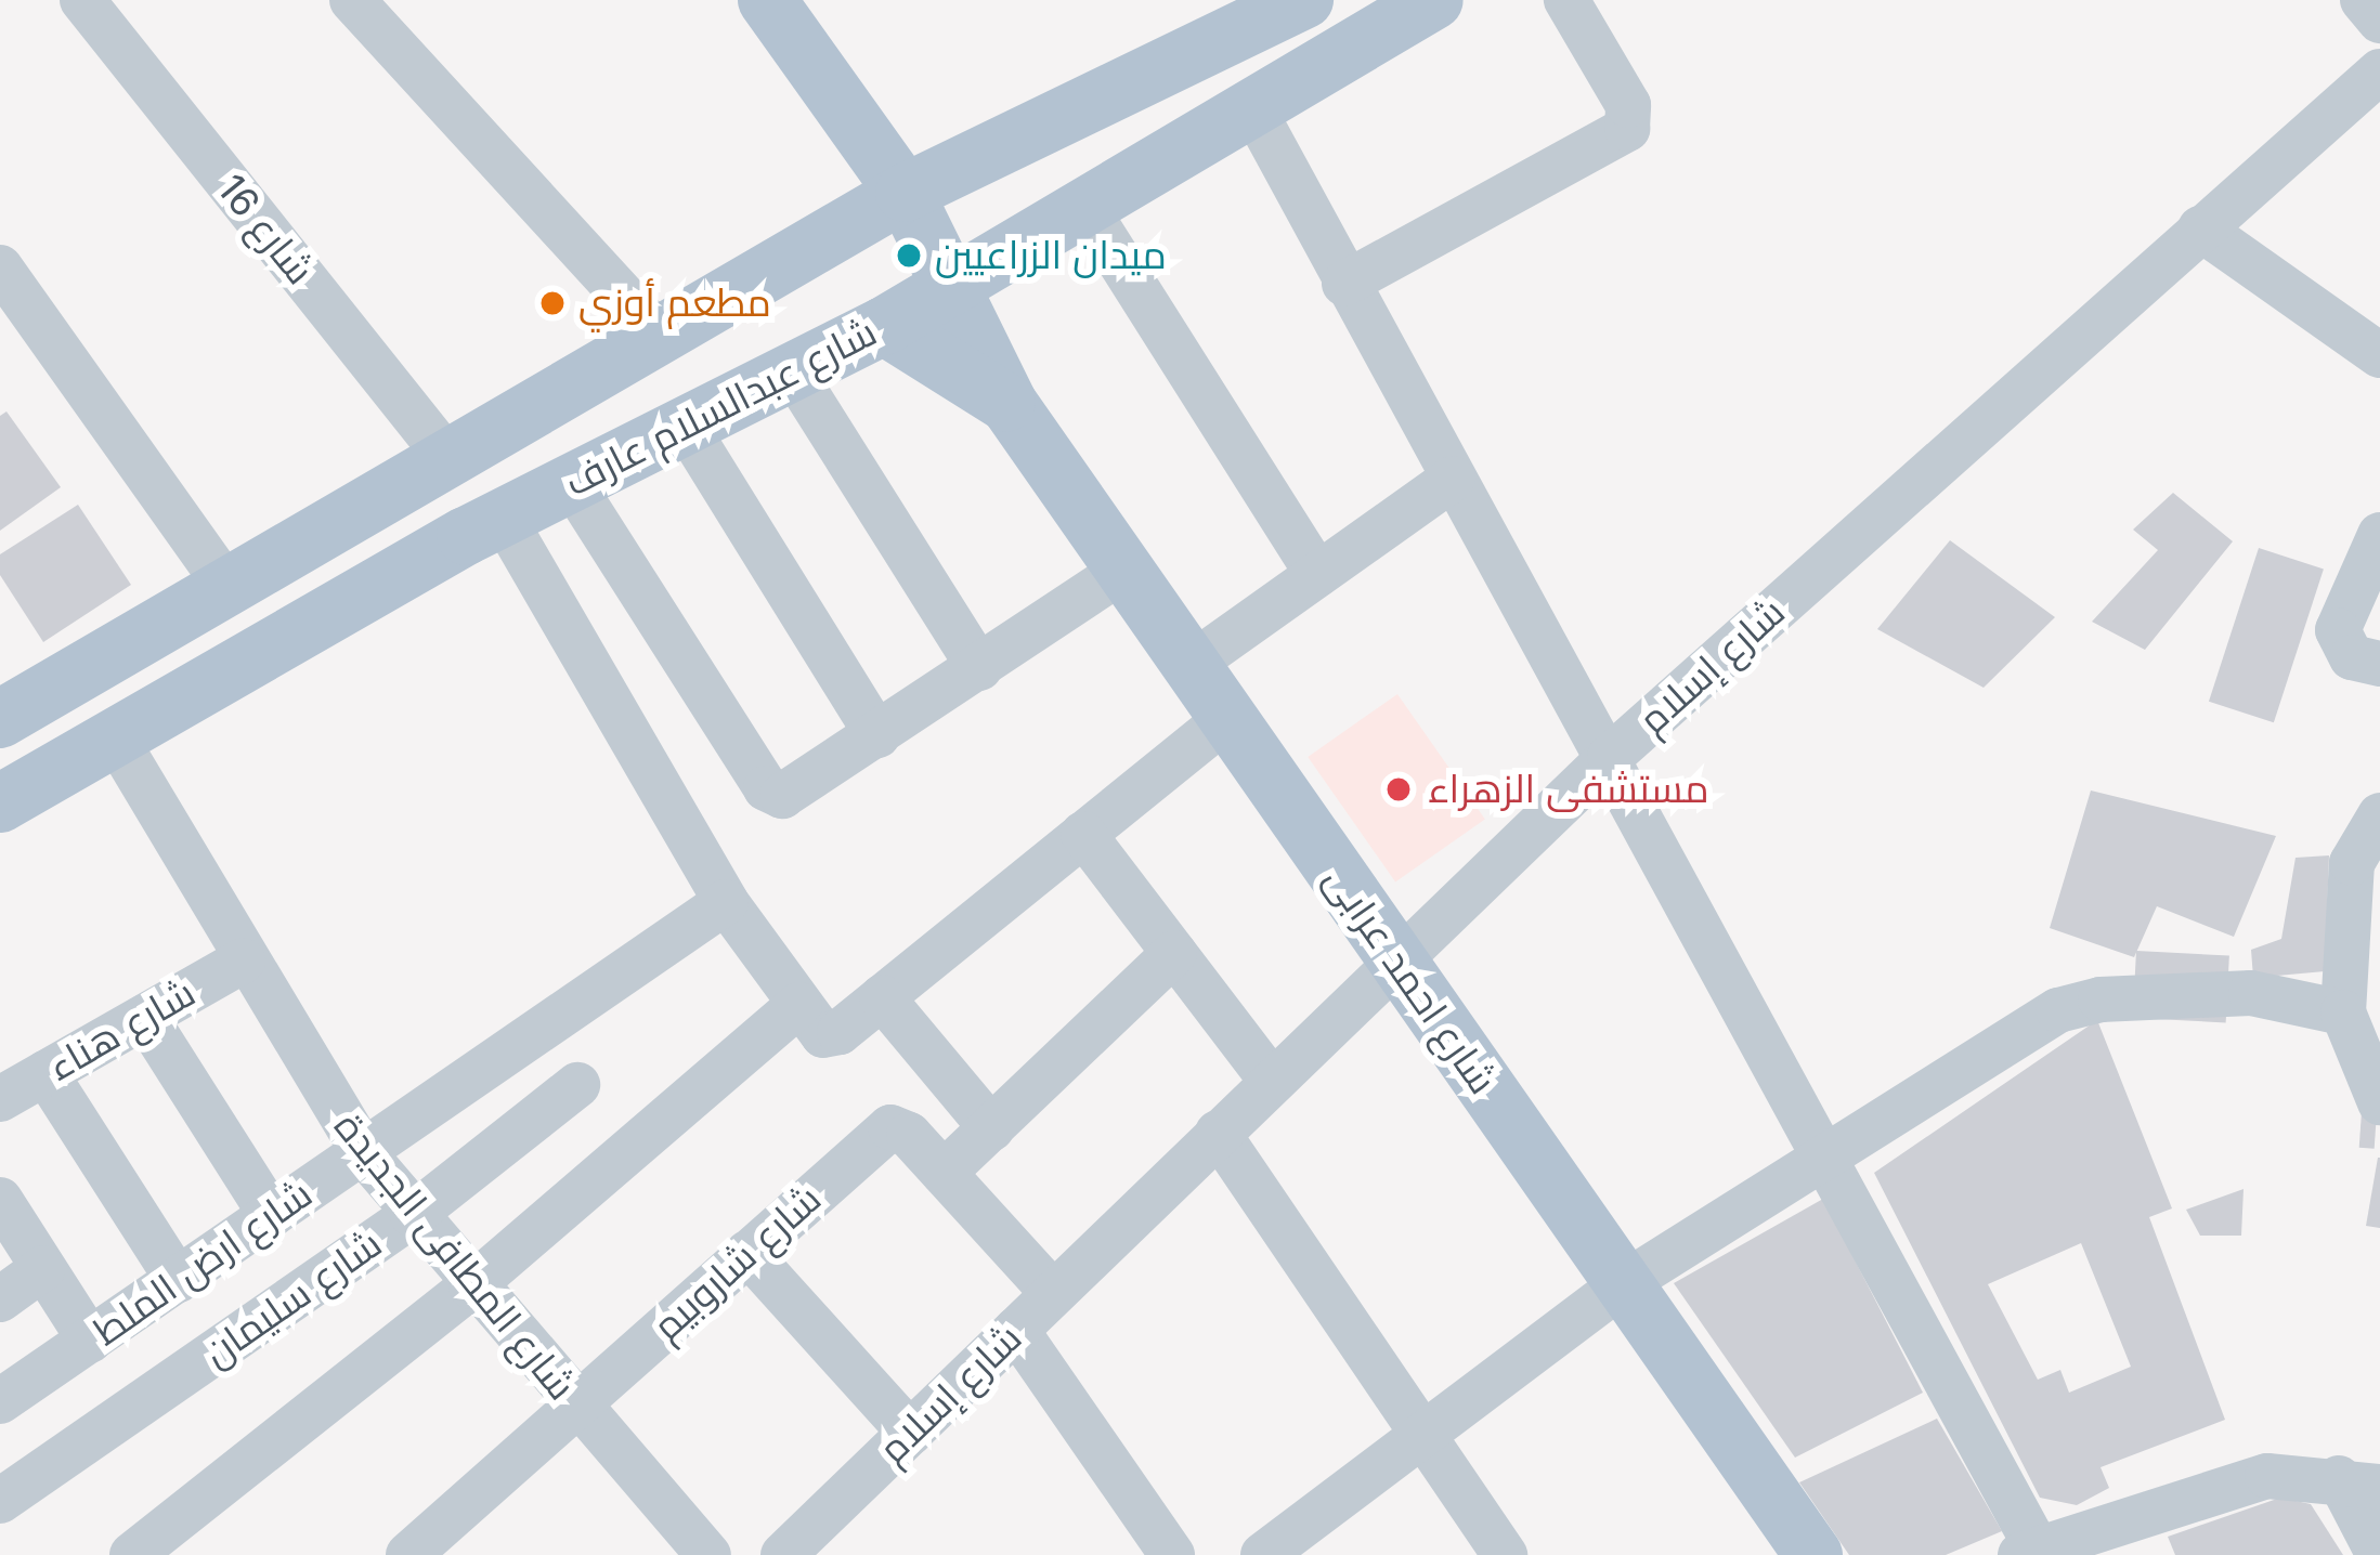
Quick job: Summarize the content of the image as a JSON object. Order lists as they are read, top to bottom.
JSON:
{
  "streets": {
    "main road": ["شارع عبدالسلام عارف", "شارع احمد عرابى"],
    "street": [
      "شارع 16",
      "شارع إسلام",
      "شارع هناء",
      "شارع المطافى الجديدة",
      "شارع ارض الملط",
      "شارع شاروبيم",
      "شارع سليمان"
    ]
  },
  "crossings": [
    ["شارع عبدالسلام عارف", "شارع احمد عرابى"],
    ["شارع عبدالسلام عارف", "شارع المطافى الجديدة"],
    ["شارع إسلام", "شارع احمد عرابى"],
    ["شارع إسلام", "شارع شاروبيم"],
    ["شارع هناء", "شارع المطافى الجديدة"],
    ["شارع المطافى الجديدة", "شارع ارض الملط"],
    ["شارع المطافى الجديدة", "شارع شاروبيم"],
    ["شارع المطافى الجديدة", "شارع سليمان"]
  ],
  "places": ["ميدان الزراعيين", "مطعم أوزي", "مستشفى الزهراء"]
}
